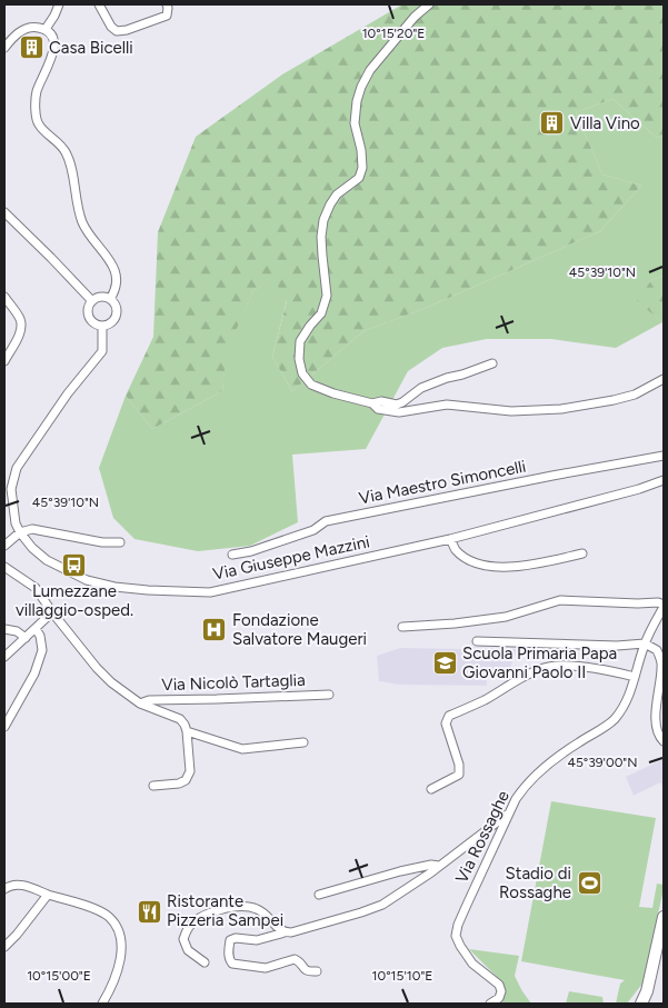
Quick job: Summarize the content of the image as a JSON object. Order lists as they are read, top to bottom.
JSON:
{
  "streets": {
    "street": [
      "Via Maestro Simoncelli",
      "Via Giuseppe Mazzini",
      "Via Nicolò Tartaglia",
      "Via Rossaghe"
    ]
  },
  "places": {
    "building": ["Casa Bicelli", "Villa Vino"],
    "bus stop": ["Lumezzane villaggio-osped."],
    "hospital": ["Fondazione Salvatore Maugeri"],
    "school or university": ["Scuola Primaria Papa Giovanni Paolo II"],
    "sports": ["Stadio di Rossaghe"],
    "restaurant": ["Ristorante Pizzeria Sampei"]
  },
  "coordinates": [
    "10°15'20\"E",
    "45°39'10\"N",
    "45°39'00\"N",
    "10°15'00\"E",
    "10°15'10\"E"
  ]
}
